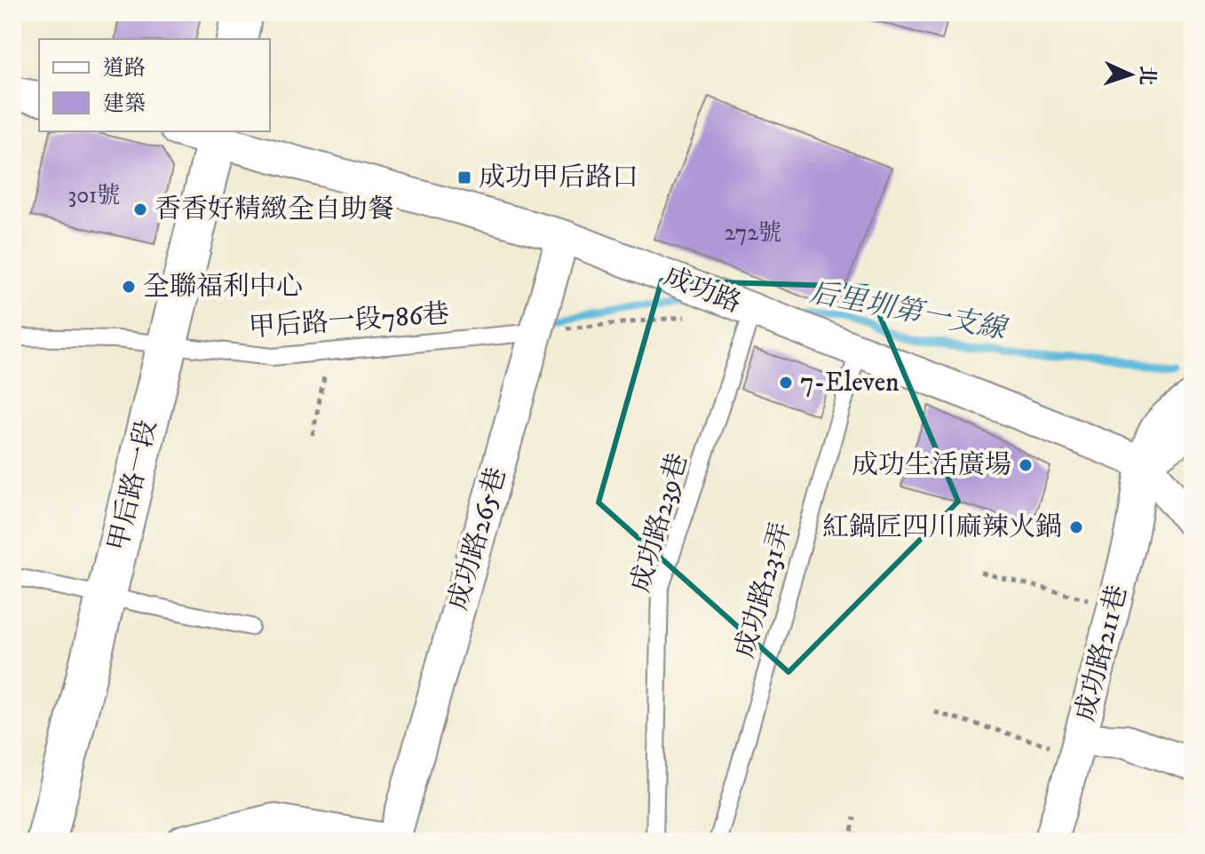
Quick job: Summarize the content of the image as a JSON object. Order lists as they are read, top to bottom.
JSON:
{
  "streets": {
    "main road": ["甲后路一段"],
    "street": ["成功路", "成功路265巷", "成功路211巷"],
    "lane": ["甲后路一段786巷", "成功路239巷", "成功路231弄"]
  },
  "crossings": [
    ["成功路", "甲后路一段"],
    ["成功路", "成功路239巷"],
    ["成功路", "成功路265巷"],
    ["成功路", "成功路231弄"],
    ["成功路", "成功路211巷"],
    ["甲后路一段786巷", "甲后路一段"],
    ["甲后路一段786巷", "成功路265巷"]
  ],
  "water": ["后里圳第一支線"],
  "places": {
    "transit": ["成功甲后路口"],
    "other": [
      "香香好精緻全自助餐",
      "全聯福利中心",
      "7-Eleven",
      "成功生活廣場",
      "紅鍋匠四川麻辣火鍋"
    ]
  },
  "house_numbers": ["301號", "272號"],
  "legend": ["道路", "建築"],
  "north": "right"
}
